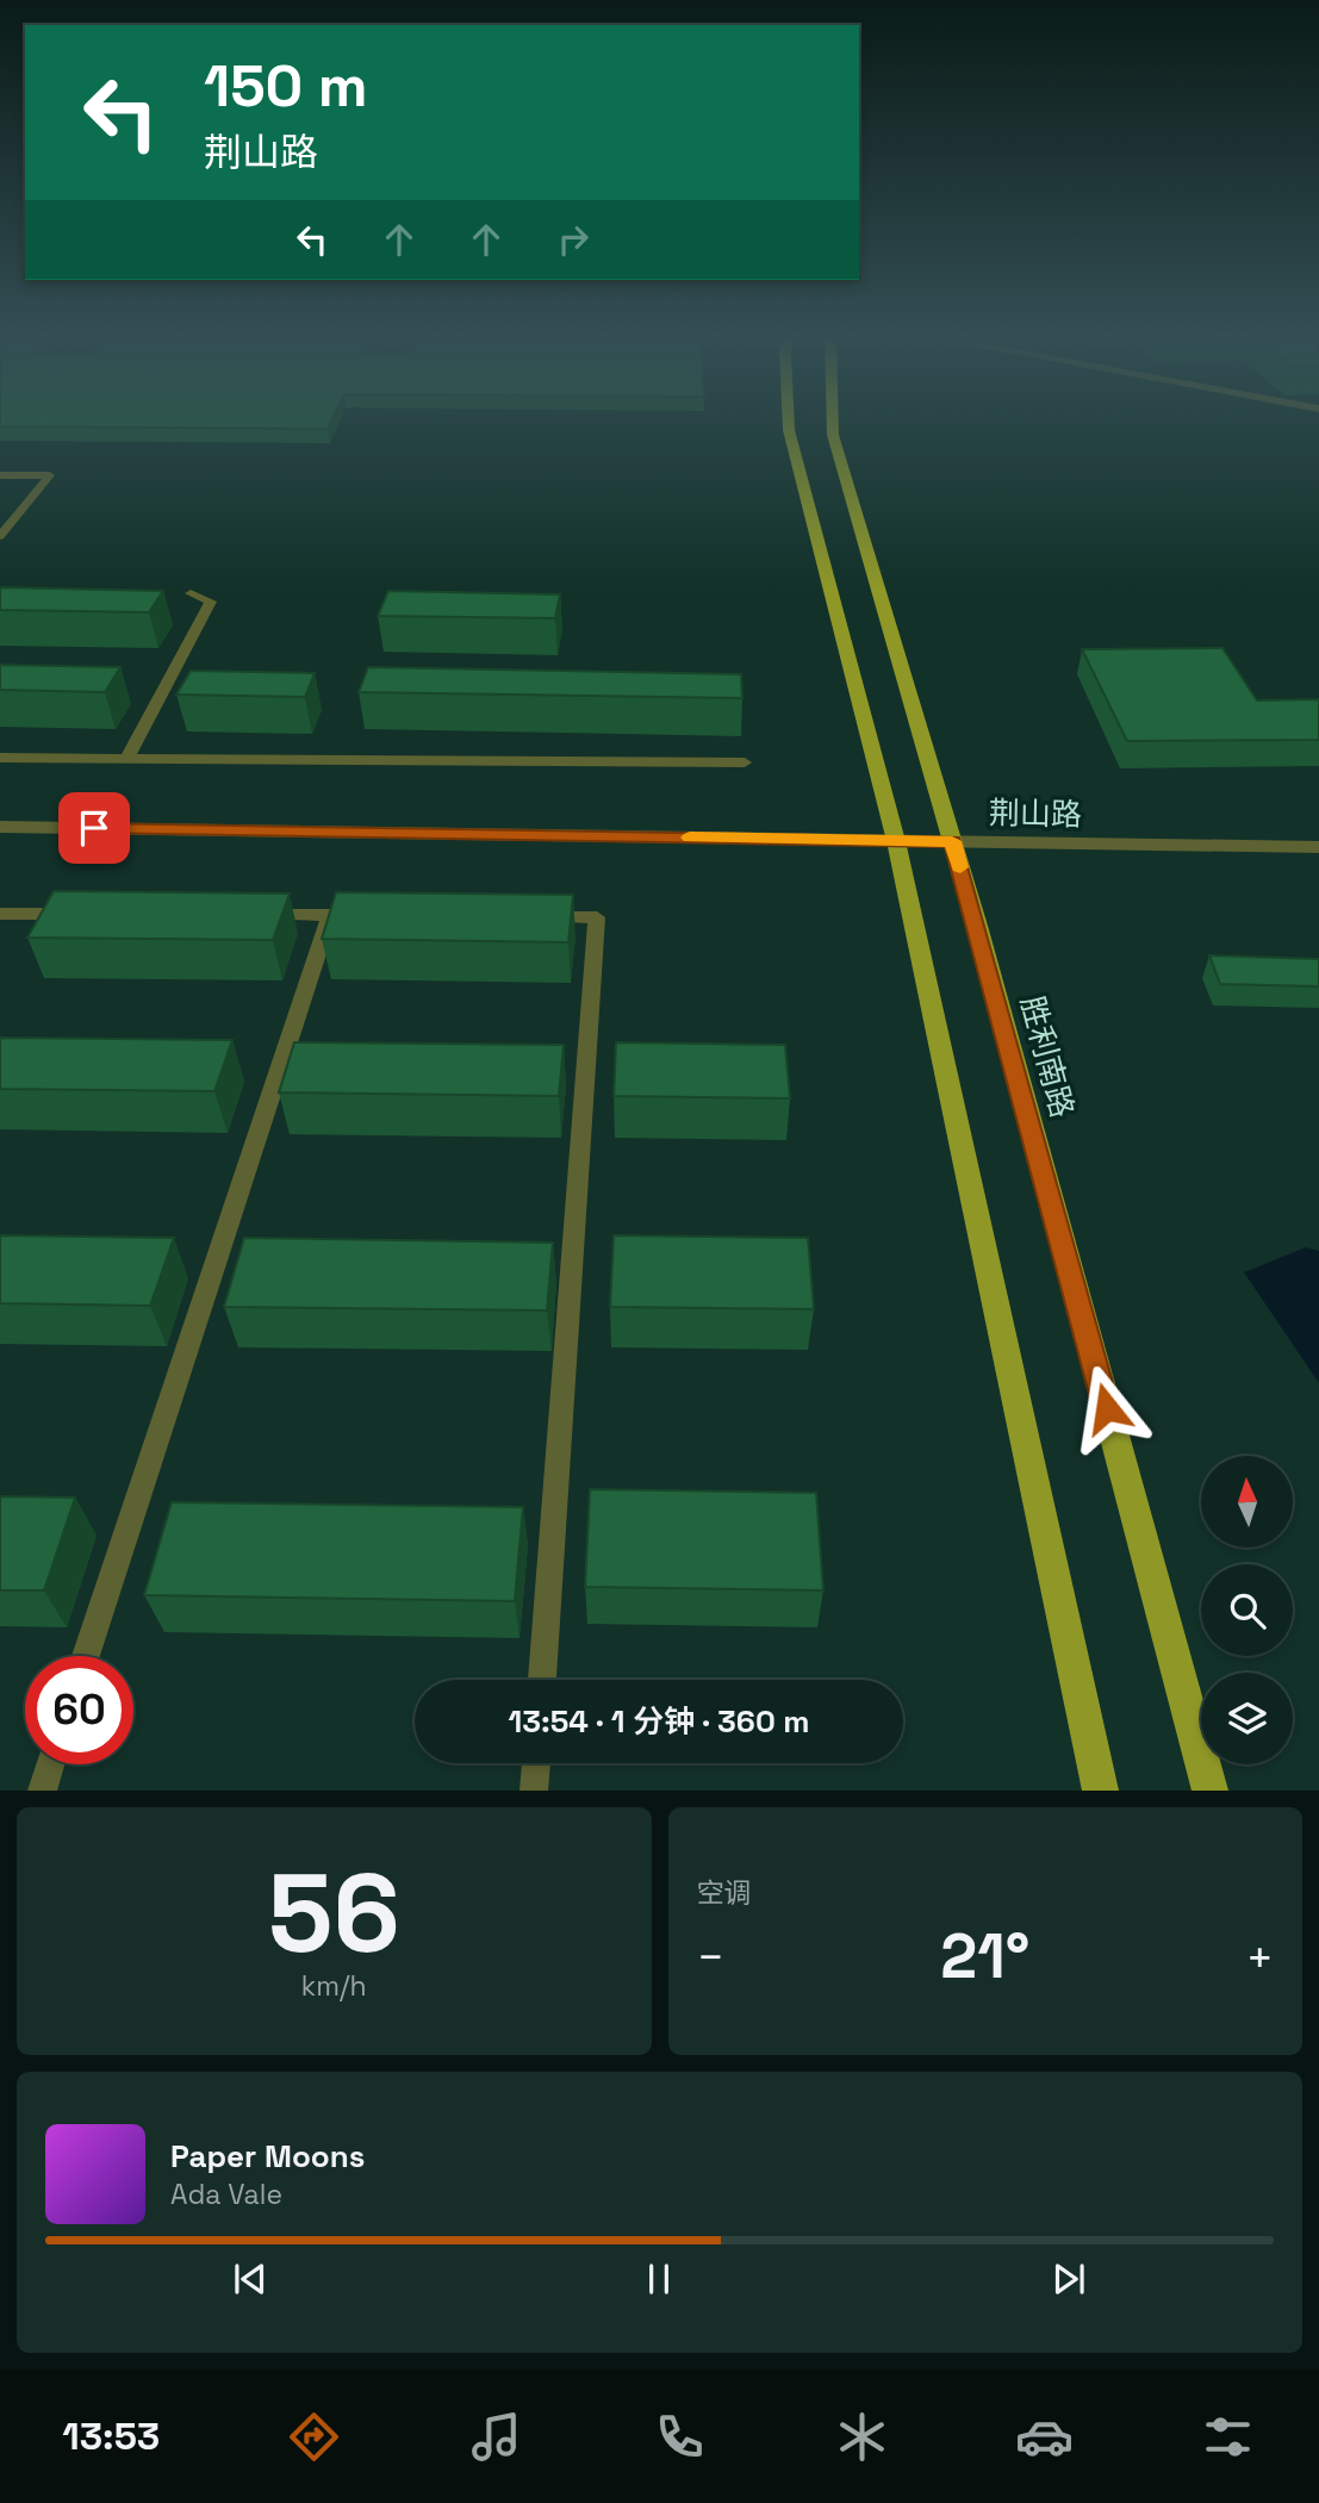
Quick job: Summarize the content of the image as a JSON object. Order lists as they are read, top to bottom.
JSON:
{
  "streets": {
    "main road": ["胜利南路"],
    "street": ["荆山路"]
  },
  "crossings": [
    ["荆山路", "胜利南路"]
  ],
  "north": "top",
  "page": {
    "turn": ["150 m", "荆山路"],
    "limit": "60",
    "trip": "13:54 · 1 分钟 · 360 m",
    "tile": [
      ["56", "km/h"],
      "空调"
    ],
    "heat": ["−", "21°", "+"],
    "song": ["Paper Moons", "Ada Vale"],
    "tabs": "13:53"
  }
}
